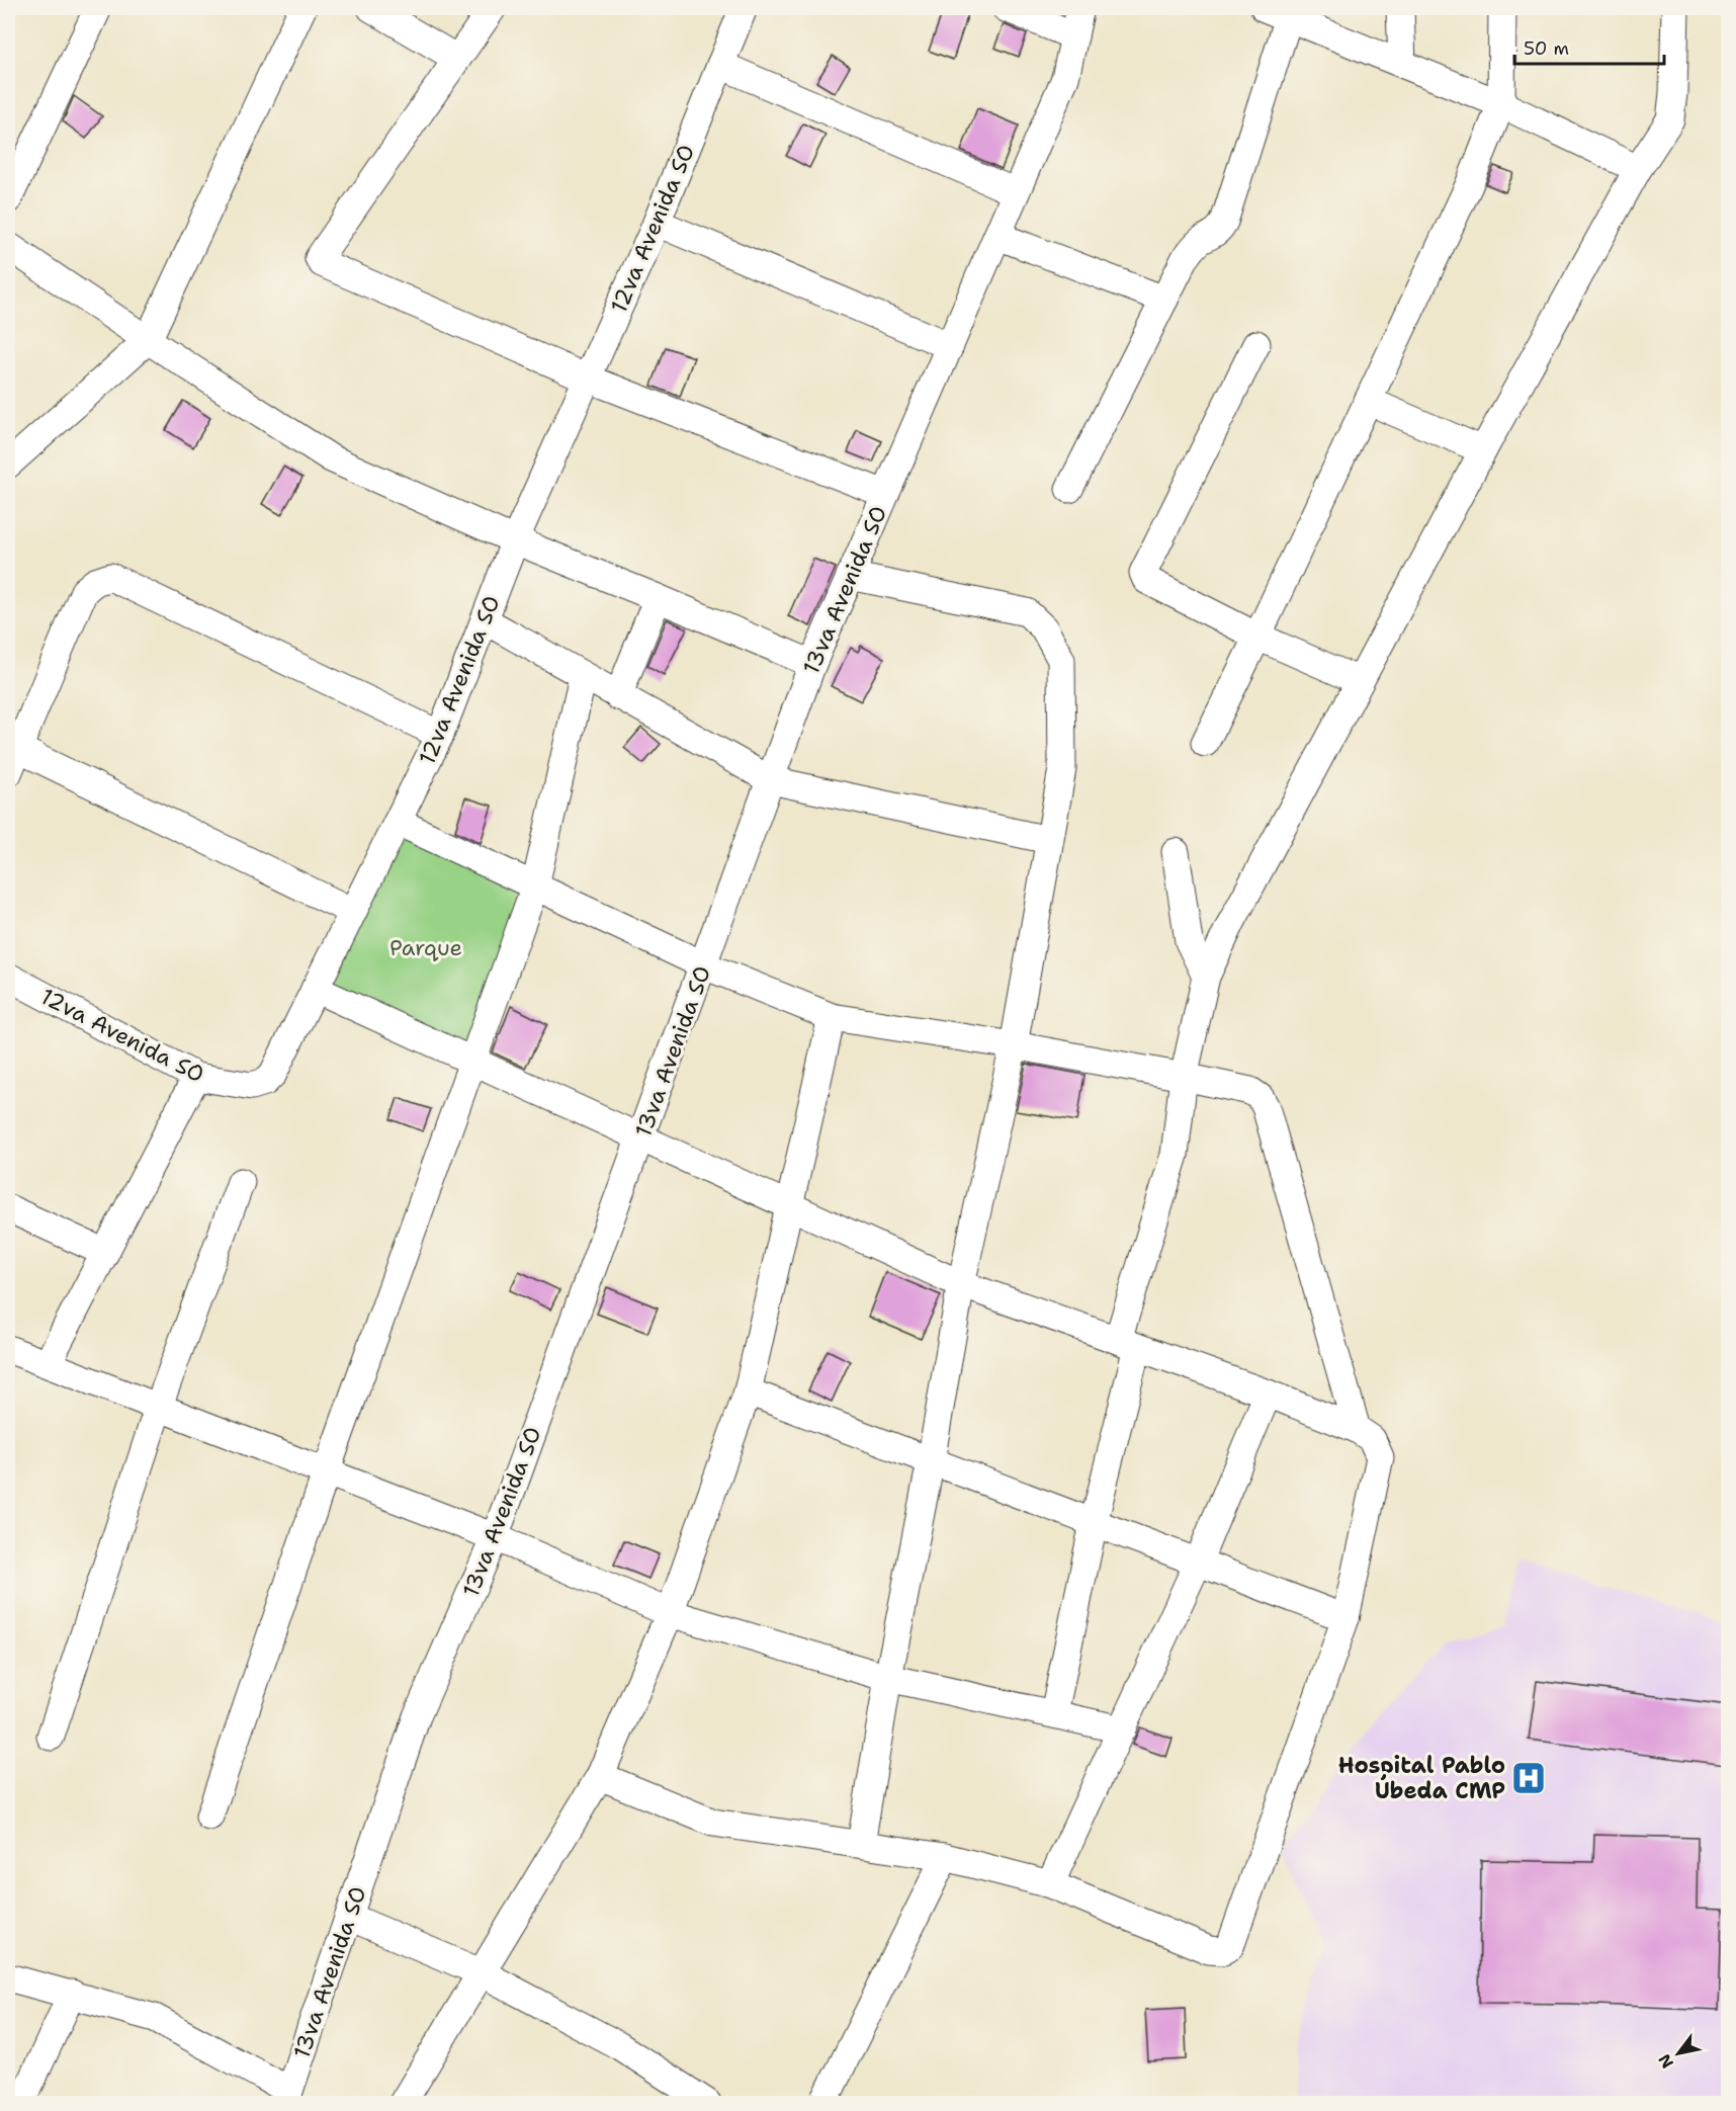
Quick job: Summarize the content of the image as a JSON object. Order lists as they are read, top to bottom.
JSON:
{
  "streets": {
    "street": ["12va Avenida SO", "13va Avenida SO"]
  },
  "parks": ["Parque"],
  "places": {
    "hospital": ["Hospital Pablo Úbeda CMP"]
  },
  "scale_bar": "50 m",
  "north": "bottom left"
}
